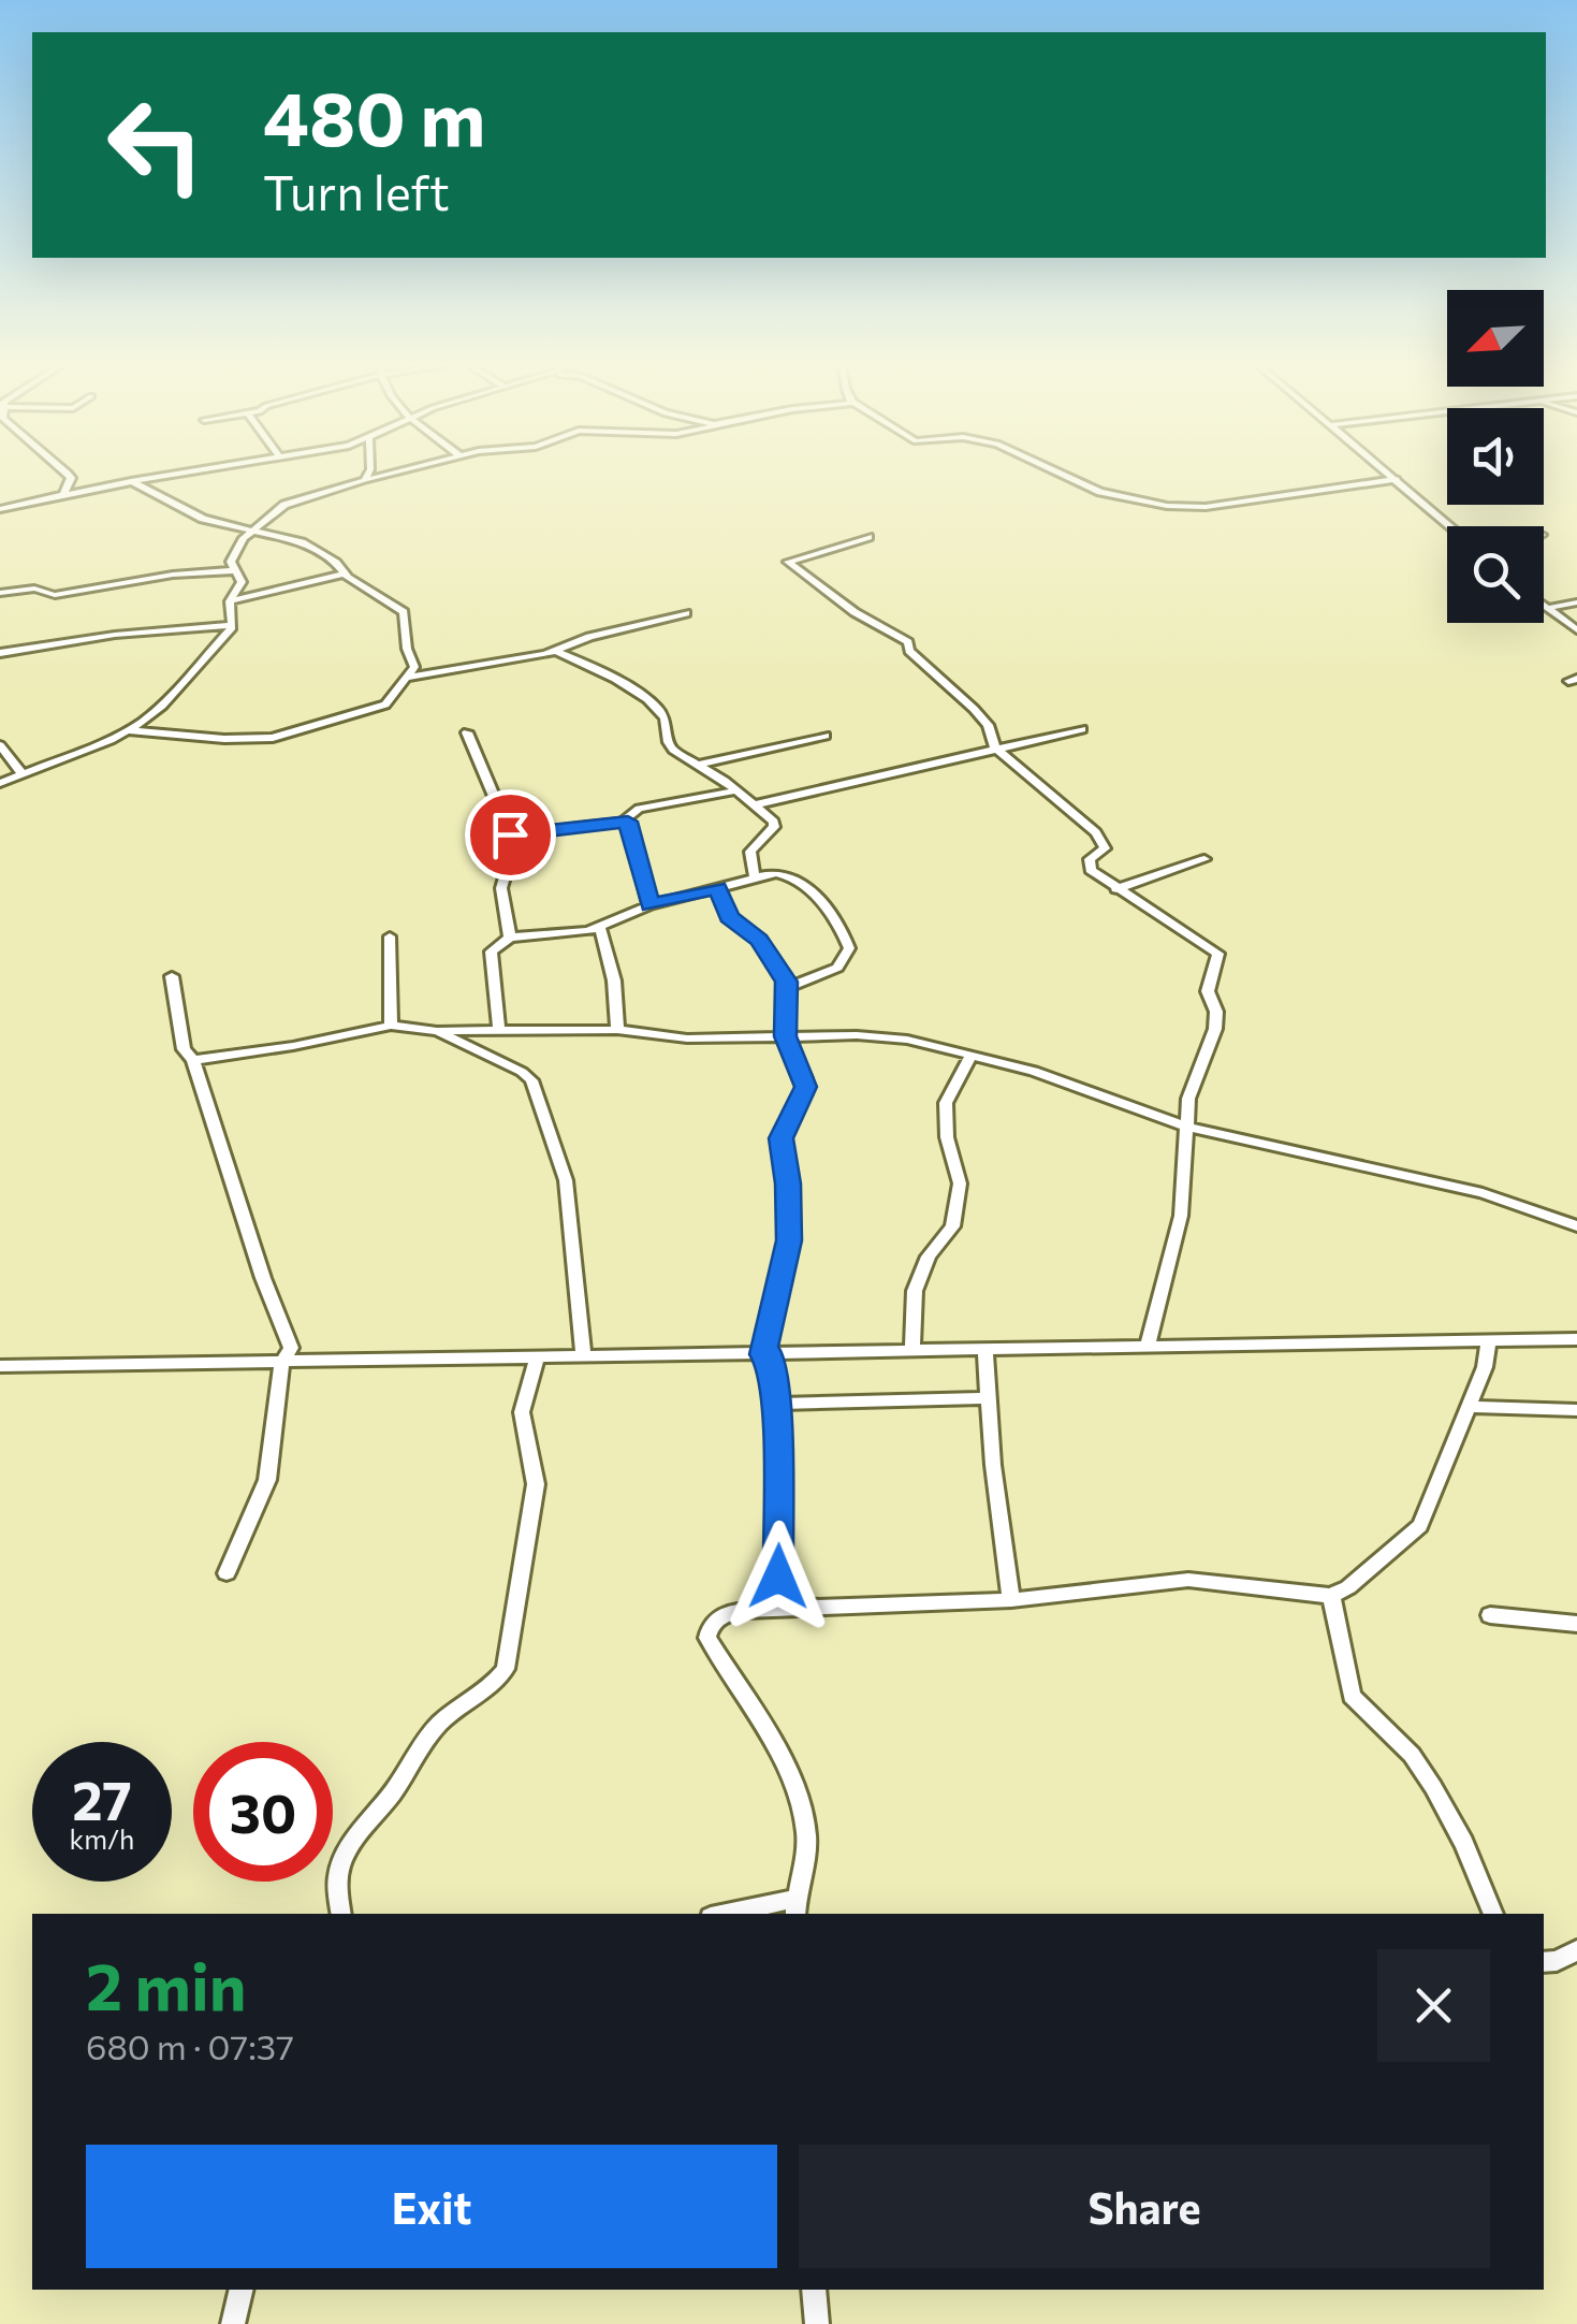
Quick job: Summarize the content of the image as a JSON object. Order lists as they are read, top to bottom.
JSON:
{
  "north": "bottom left",
  "page": {
    "turn": ["480 m", "Turn left"],
    "speed": "27 km/h",
    "limit": "30",
    "heading": ["2 min", "680 m · 07:37"],
    "buttons": ["Exit", "Share"]
  }
}
